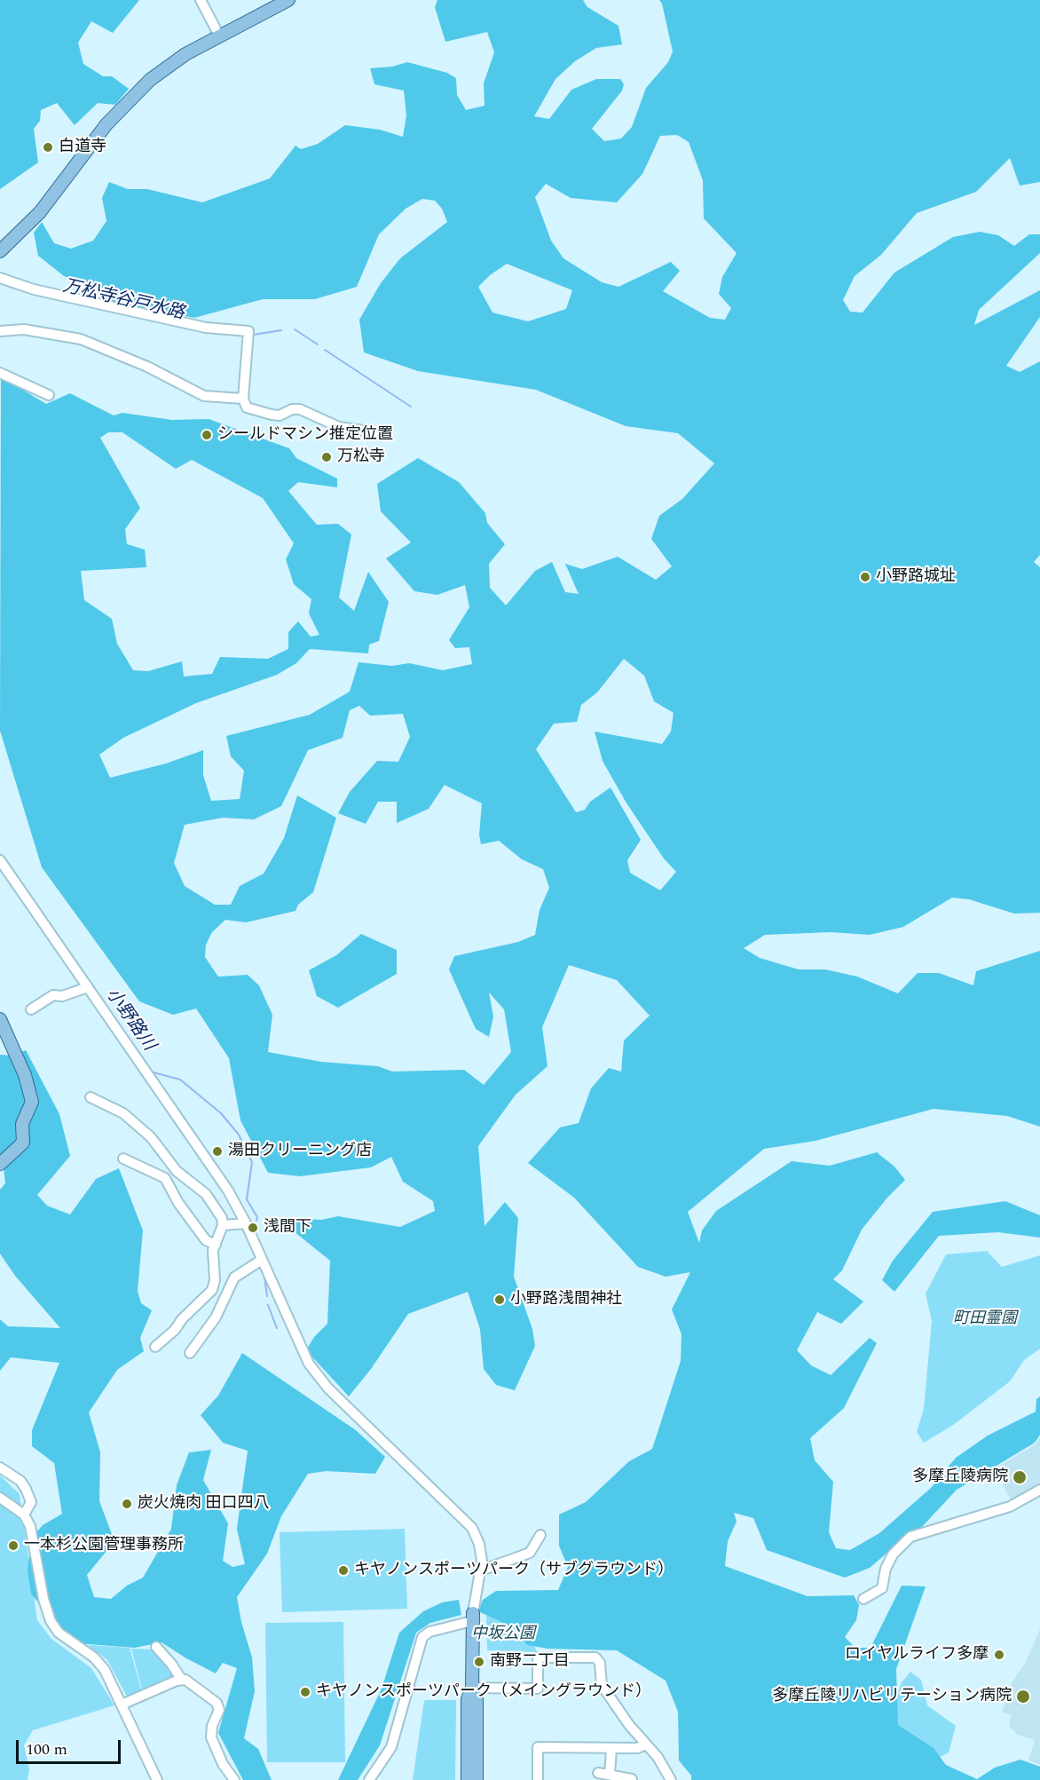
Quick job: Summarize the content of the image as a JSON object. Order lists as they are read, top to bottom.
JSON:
{
  "water": ["万松寺谷戸水路", "小野路川"],
  "parks": ["町田霊園", "中坂公園"],
  "places": [
    "白道寺",
    "シールドマシン推定位置",
    "万松寺",
    "小野路城址",
    "湯田クリーニング店",
    "浅間下",
    "小野路浅間神社",
    "多摩丘陵病院",
    "炭火焼肉 田口四八",
    "一本杉公園管理事務所",
    "キヤノンスポーツパーク（サブグラウンド）",
    "ロイヤルライフ多摩",
    "南野二丁目",
    "キヤノンスポーツパーク（メイングラウンド）",
    "多摩丘陵リハビリテーション病院"
  ],
  "scale_bar": "100 m"
}
